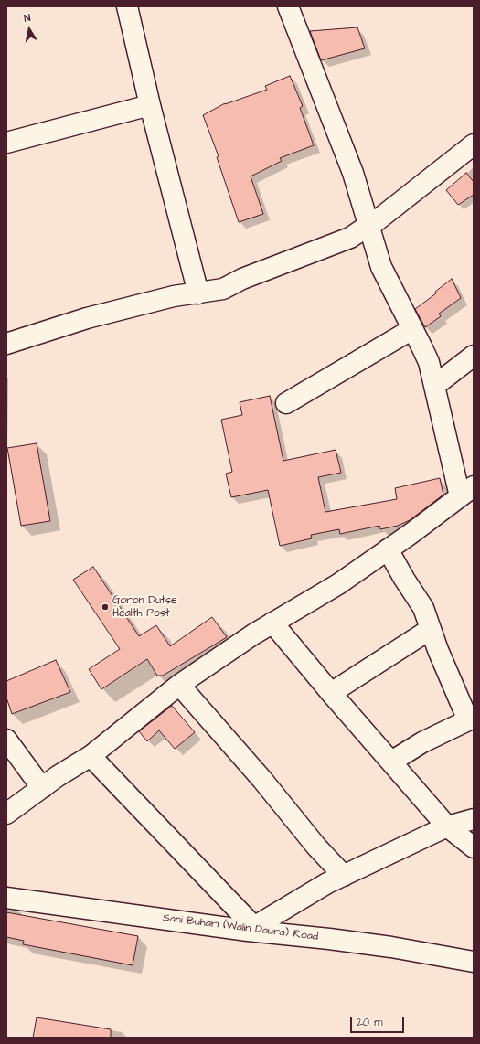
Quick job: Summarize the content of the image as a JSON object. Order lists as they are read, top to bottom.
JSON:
{
  "streets": {
    "street": ["Sani Buhari (Walin Daura) Road"]
  },
  "places": ["Goron Dutse Health Post"],
  "scale_bar": "20 m",
  "north": "top"
}
